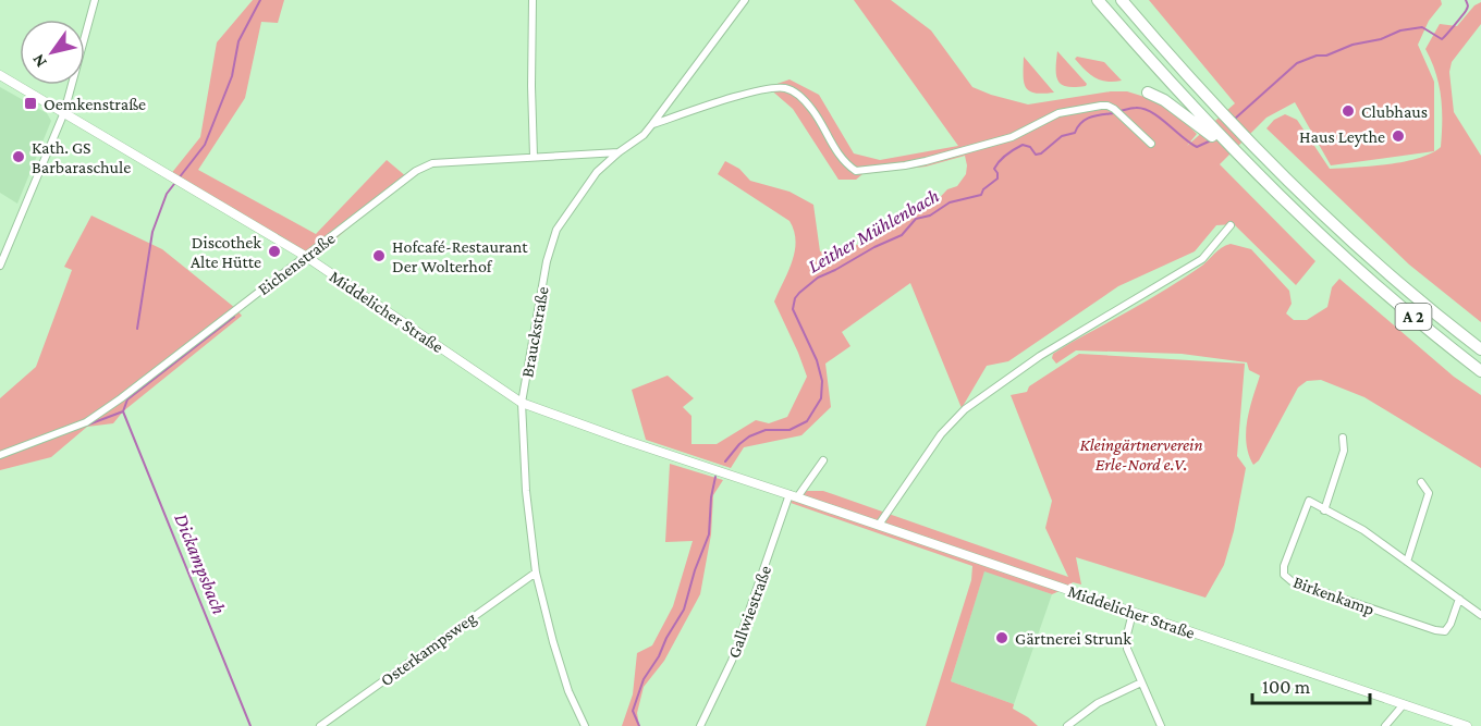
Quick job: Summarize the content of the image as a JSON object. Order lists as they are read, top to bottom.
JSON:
{
  "streets": {
    "highway": ["A 2"],
    "street": [
      "Eichenstraße",
      "Middelicher Straße",
      "Brauckstraße",
      "Birkenkamp",
      "Gallwiestraße",
      "Osterkampsweg"
    ]
  },
  "crossings": [
    ["Eichenstraße", "Middelicher Straße"],
    ["Eichenstraße", "Brauckstraße"],
    ["Middelicher Straße", "Brauckstraße"],
    ["Middelicher Straße", "Gallwiestraße"],
    ["Brauckstraße", "Osterkampsweg"]
  ],
  "water": ["Leither Mühlenbach", "Dickampsbach"],
  "parks": ["Kleingärtnerverein Erle-Nord e.V."],
  "places": {
    "transit": ["Oemkenstraße"],
    "other": [
      "Clubhaus",
      "Haus Leythe",
      "Kath. GS Barbaraschule",
      "Discothek Alte Hütte",
      "Hofcafé-Restaurant Der Wolterhof",
      "Gärtnerei Strunk"
    ]
  },
  "scale_bar": "100 m",
  "north": "bottom left"
}
